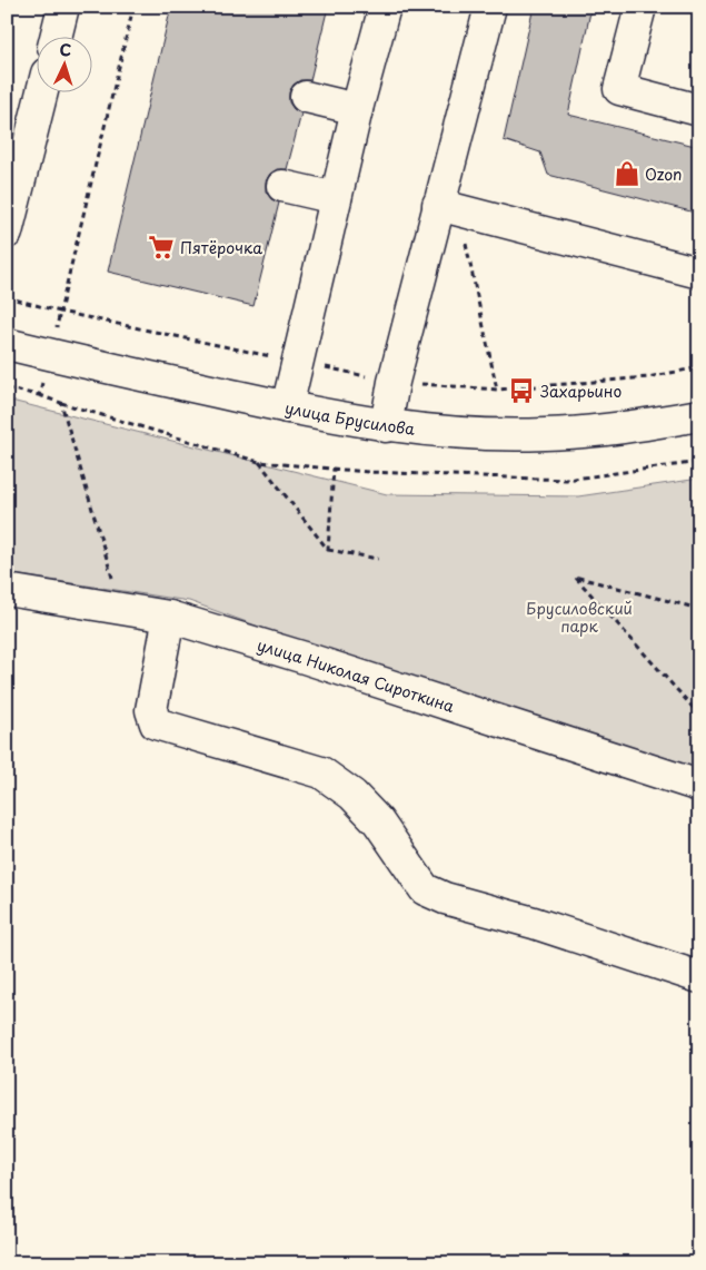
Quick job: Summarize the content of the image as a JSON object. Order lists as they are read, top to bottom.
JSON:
{
  "streets": {
    "street": ["улица Брусилова", "улица Николая Сироткина"]
  },
  "parks": ["Брусиловский парк"],
  "places": {
    "shop": ["Ozon"],
    "supermarket": ["Пятёрочка"],
    "bus stop": ["Захарьино"]
  },
  "north": "top"
}
